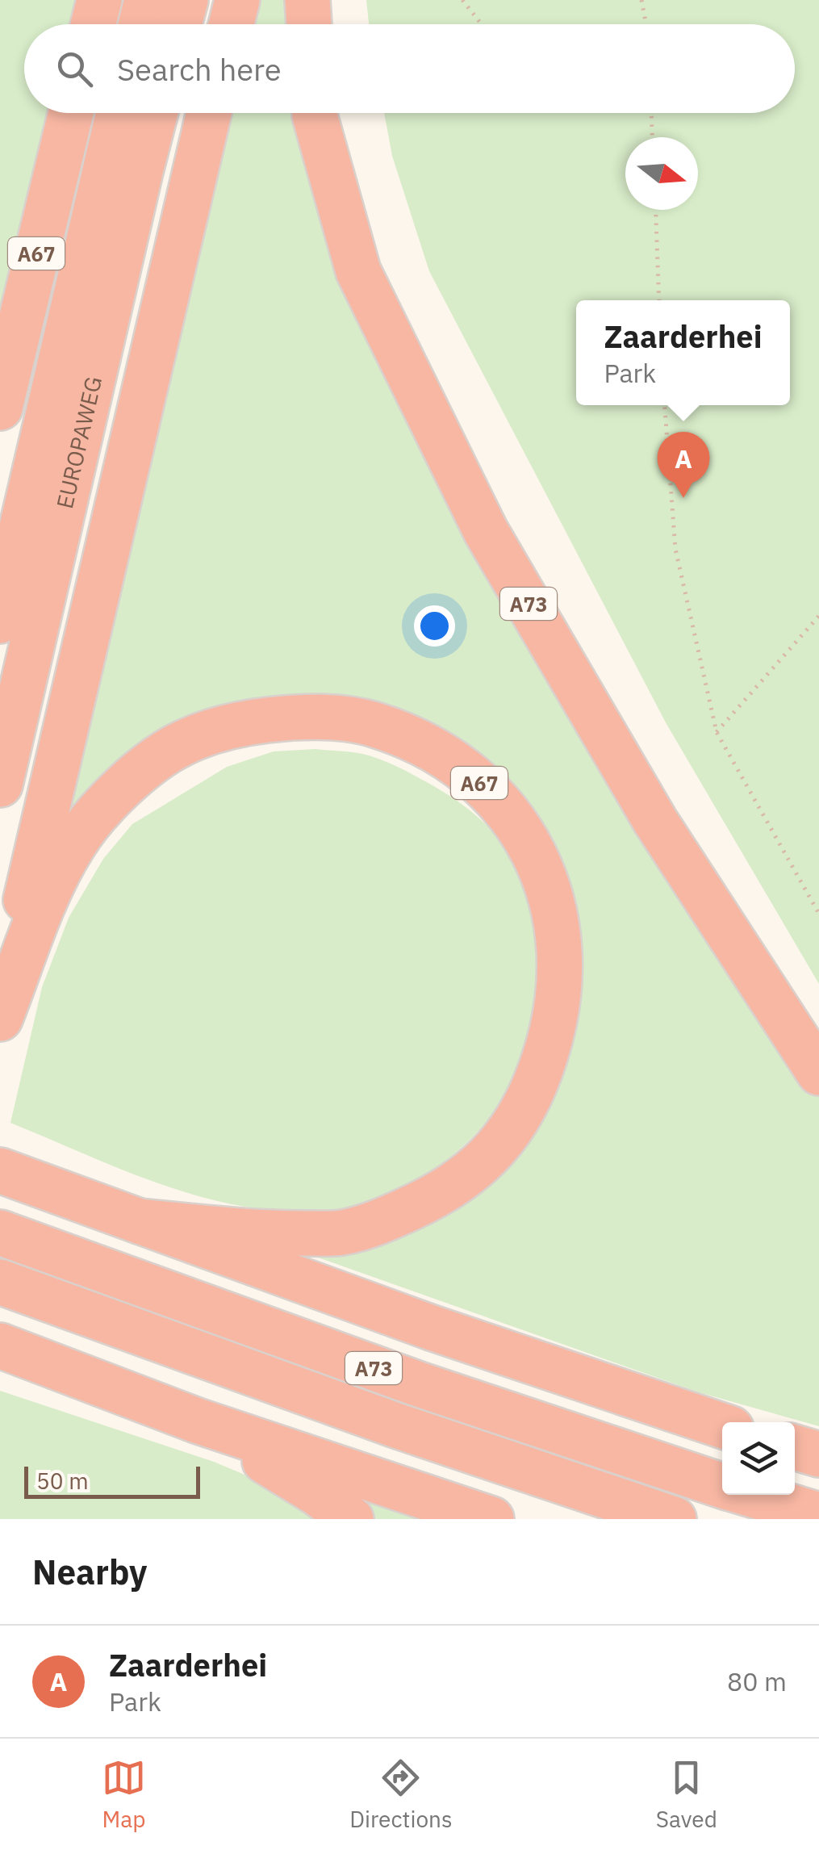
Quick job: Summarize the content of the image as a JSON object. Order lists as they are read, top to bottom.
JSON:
{
  "streets": {
    "highway": ["A67", "EUROPAWEG", "A73"]
  },
  "crossings": [
    ["A67", "A73"]
  ],
  "scale_bar": "50 m",
  "north": "right",
  "page": {
    "search": "Search here",
    "popup": ["Zaarderhei", "Park"],
    "pins": "A",
    "scale": "50 m",
    "heading": "Nearby",
    "list": [
      {
        "mark": "A",
        "name": "Zaarderhei",
        "note": "Park",
        "value": "80 m"
      }
    ],
    "nav": ["Map", "Directions", "Saved"]
  }
}
